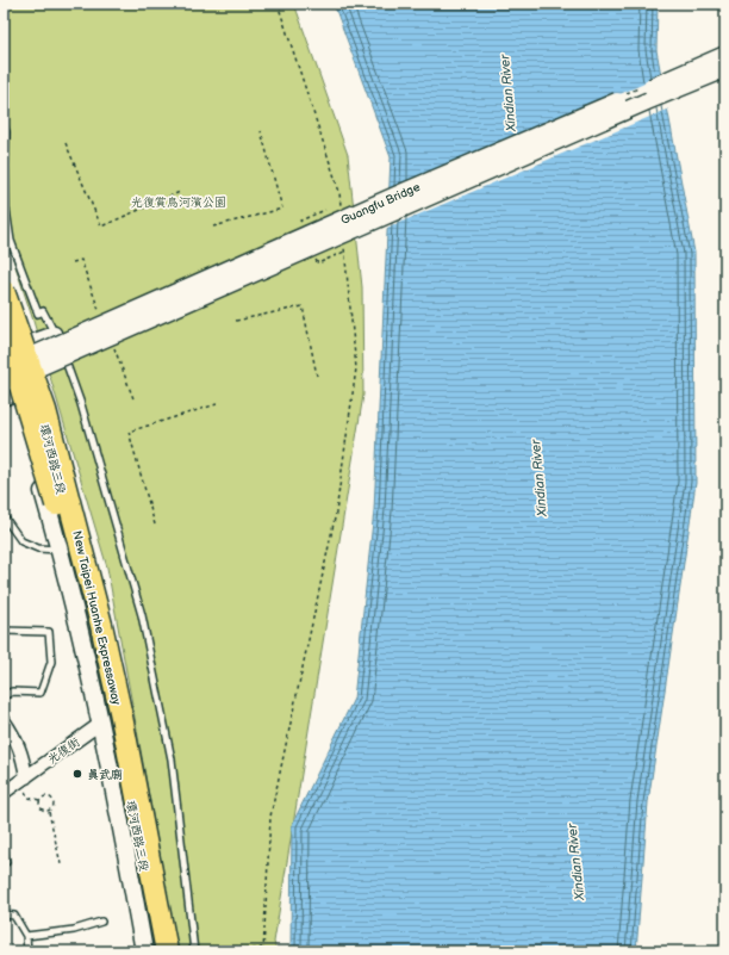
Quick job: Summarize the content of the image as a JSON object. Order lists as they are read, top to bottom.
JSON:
{
  "streets": {
    "highway": ["New Taipei Huanhe Expressaway"],
    "main road": ["Guangfu Bridge", "環河西路三段"],
    "street": ["光復街"]
  },
  "crossings": [
    ["環河西路三段", "New Taipei Huanhe Expressaway"],
    ["環河西路三段", "光復街"]
  ],
  "water": ["Xindian River"],
  "parks": ["光復賞鳥河濱公園"],
  "places": ["真武廟"]
}
